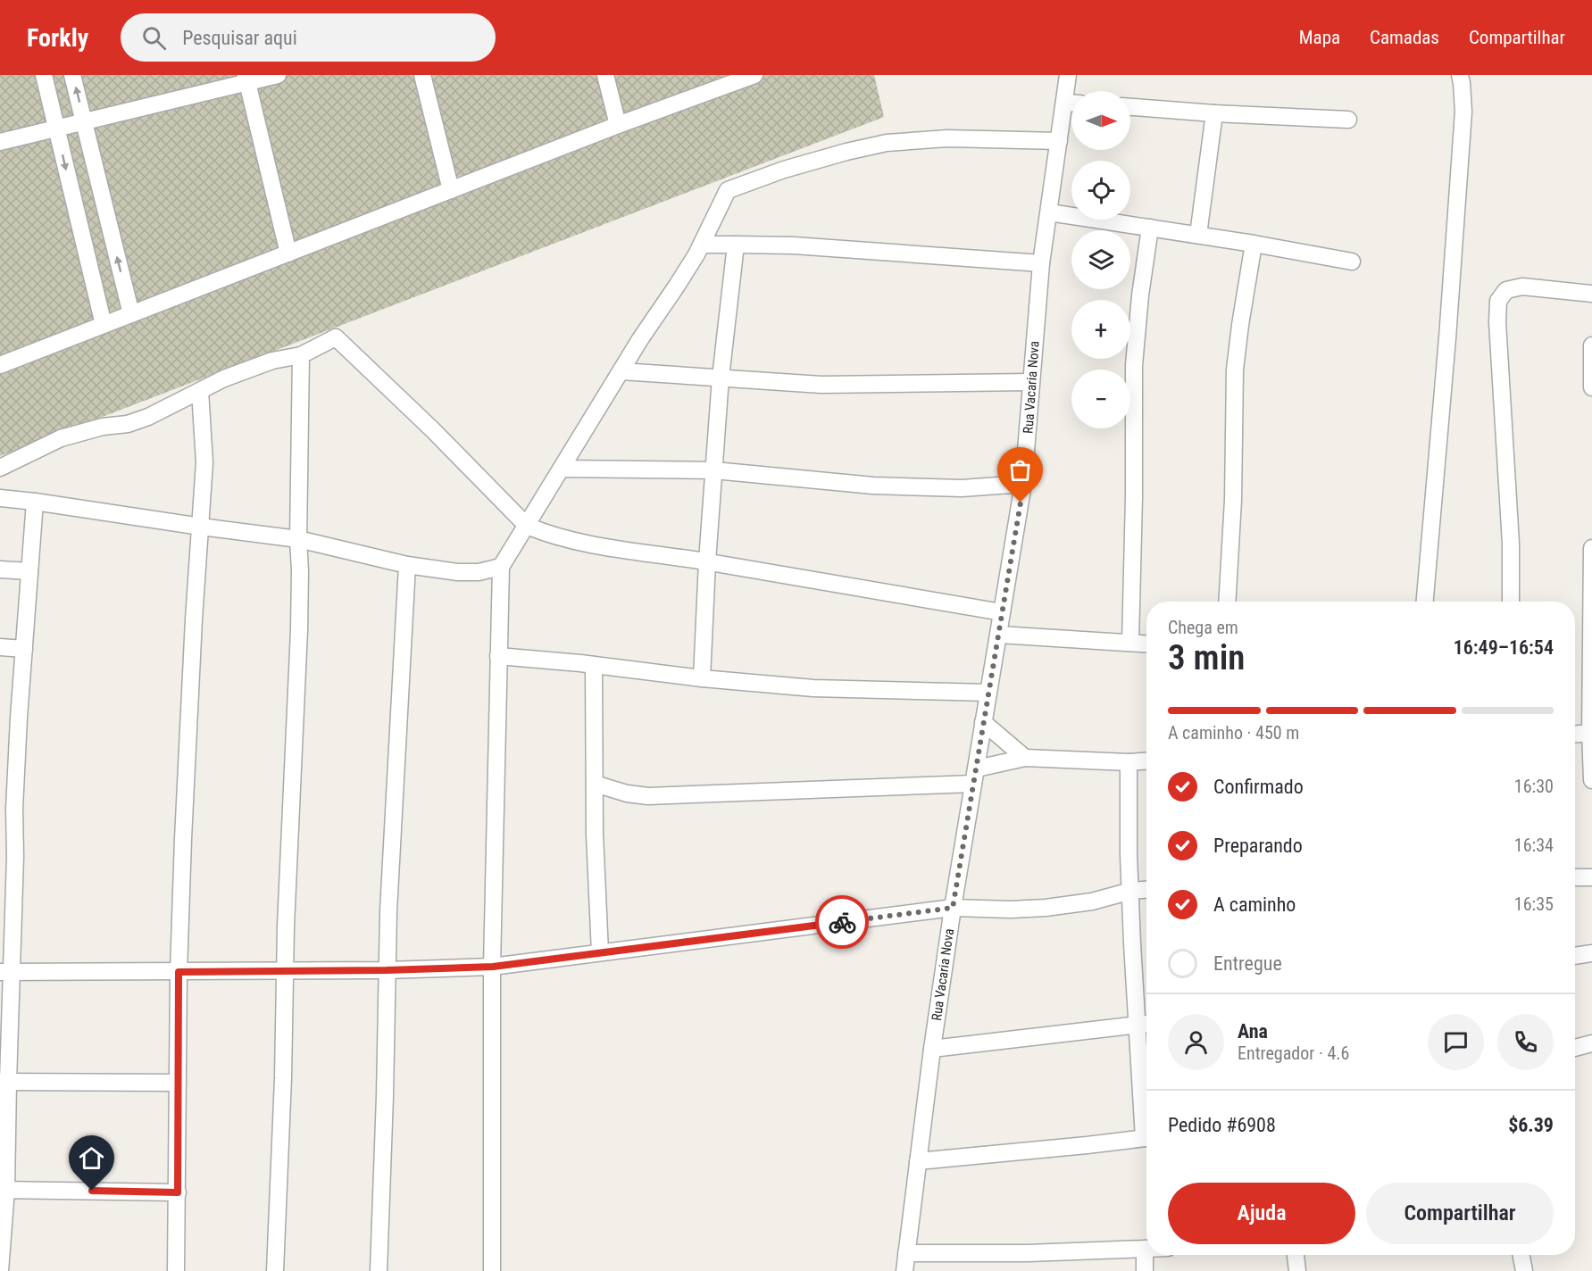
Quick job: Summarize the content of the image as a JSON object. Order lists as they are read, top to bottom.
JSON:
{
  "streets": {
    "street": ["Rua Vacaria Nova"]
  },
  "north": "right",
  "page": {
    "header": "Forkly",
    "search": "Pesquisar aqui",
    "nav": ["Mapa", "Camadas", "Compartilhar"],
    "map_buttons": ["+", "−"],
    "heading": ["3 min", "Chega em", "16:49–16:54"],
    "panel": [
      "Ana",
      "Entregador · 4.6",
      "Pedido #6908",
      "$6.39"
    ],
    "bar": "A caminho · 450 m",
    "list": [
      ["Confirmado", "16:30"],
      ["Preparando", "16:34"],
      ["A caminho", "16:35"],
      "Entregue"
    ],
    "buttons": ["Ajuda", "Compartilhar"]
  }
}
